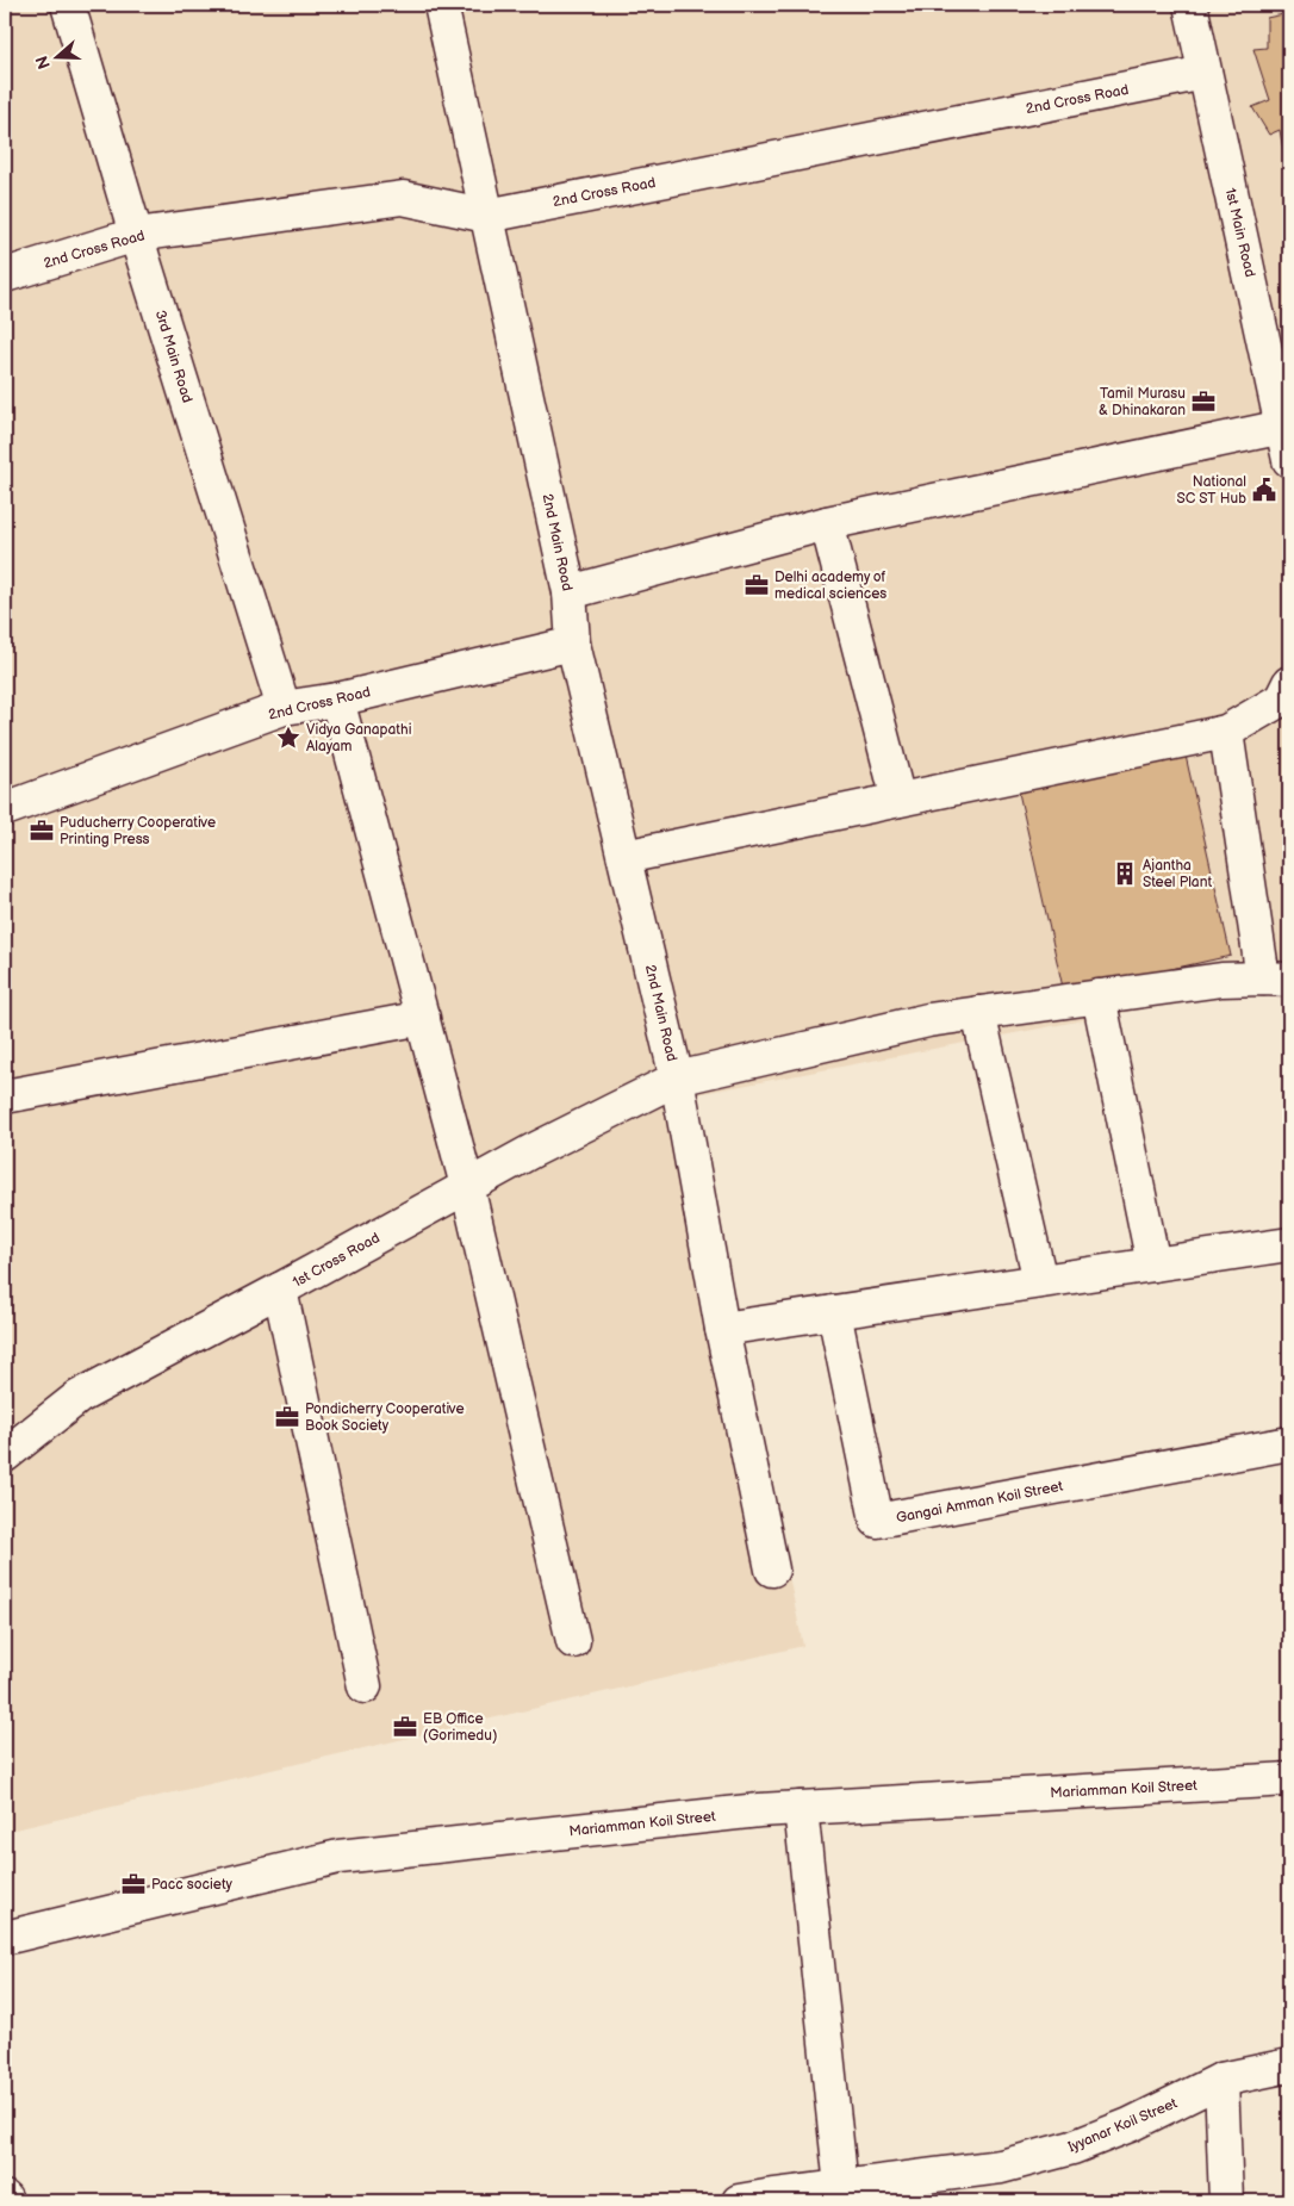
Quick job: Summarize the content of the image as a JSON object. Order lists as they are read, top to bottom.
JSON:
{
  "streets": {
    "street": [
      "2nd Cross Road",
      "1st Main Road",
      "3rd Main Road",
      "2nd Main Road",
      "1st Cross Road",
      "Gangai Amman Koil Street",
      "Mariamman Koil Street",
      "Iyyanar Koil Street"
    ]
  },
  "crossings": [
    ["2nd Cross Road", "1st Main Road"],
    ["2nd Cross Road", "3rd Main Road"],
    ["2nd Cross Road", "2nd Main Road"],
    ["2nd Main Road", "1st Cross Road"]
  ],
  "places": {
    "office": [
      "Tamil Murasu & Dhinakaran",
      "Delhi academy of medical sciences",
      "Puducherry Cooperative Printing Press",
      "Pondicherry Cooperative Book Society",
      "EB Office (Gorimedu)",
      "Pacc society"
    ],
    "public building": ["National SC ST Hub"],
    "place": ["Vidya Ganapathi Alayam"],
    "building": ["Ajantha Steel Plant"]
  },
  "north": "left"
}
